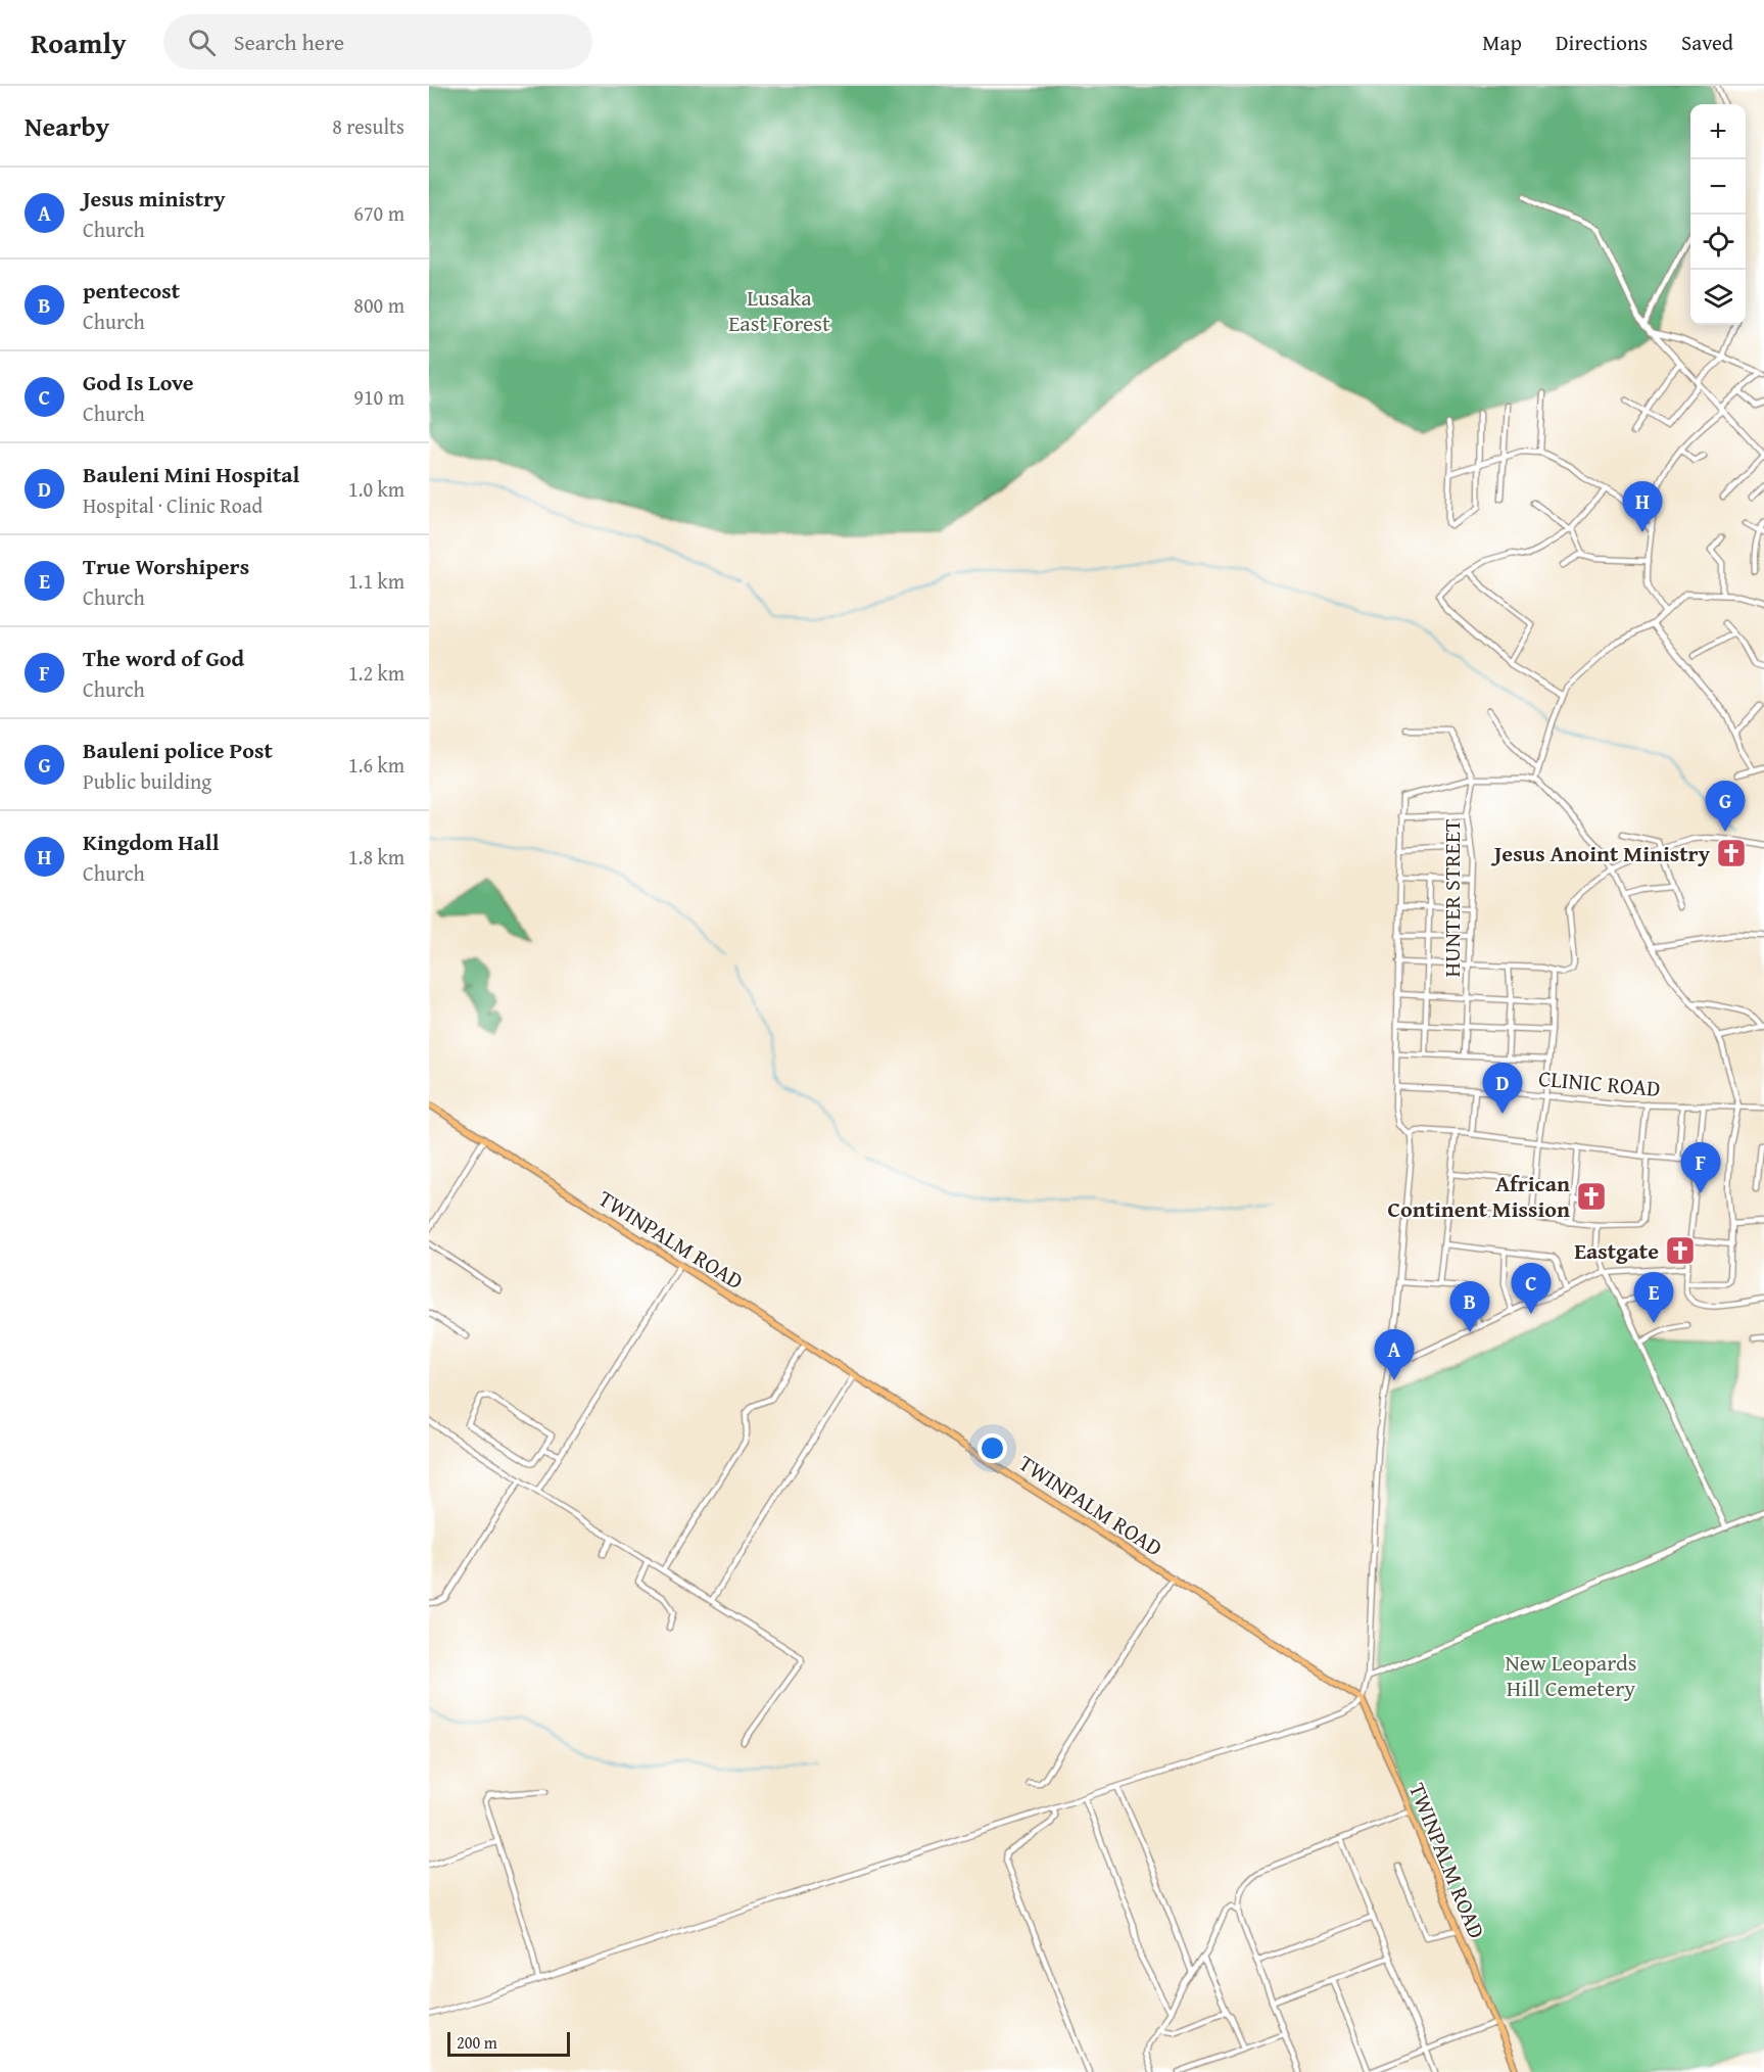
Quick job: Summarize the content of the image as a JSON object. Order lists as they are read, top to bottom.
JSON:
{
  "streets": {
    "main road": ["TWINPALM ROAD"],
    "street": ["HUNTER STREET", "CLINIC ROAD"]
  },
  "parks": ["Lusaka East Forest", "New Leopards Hill Cemetery"],
  "places": {
    "church": ["Jesus Anoint Ministry", "African Continent Mission", "Eastgate"]
  },
  "scale_bar": "200 m",
  "page": {
    "header": "Roamly",
    "search": "Search here",
    "nav": ["Map", "Directions", "Saved"],
    "heading": ["Nearby", "8 results"],
    "map_buttons": ["+", "−"],
    "list": [
      {
        "mark": "A",
        "name": "Jesus ministry",
        "note": "Church",
        "value": "670 m"
      },
      {
        "mark": "B",
        "name": "pentecost",
        "note": "Church",
        "value": "800 m"
      },
      {
        "mark": "C",
        "name": "God Is Love",
        "note": "Church",
        "value": "910 m"
      },
      {
        "mark": "D",
        "name": "Bauleni Mini Hospital",
        "note": "Hospital · Clinic Road",
        "value": "1.0 km"
      },
      {
        "mark": "E",
        "name": "True Worshipers",
        "note": "Church",
        "value": "1.1 km"
      },
      {
        "mark": "F",
        "name": "The word of God",
        "note": "Church",
        "value": "1.2 km"
      },
      {
        "mark": "G",
        "name": "Bauleni police Post",
        "note": "Public building",
        "value": "1.6 km"
      },
      {
        "mark": "H",
        "name": "Kingdom Hall",
        "note": "Church",
        "value": "1.8 km"
      }
    ],
    "pins": [
      "H",
      "G",
      "D",
      "F",
      "C",
      "E",
      "B",
      "A"
    ],
    "scale": "200 m"
  }
}
